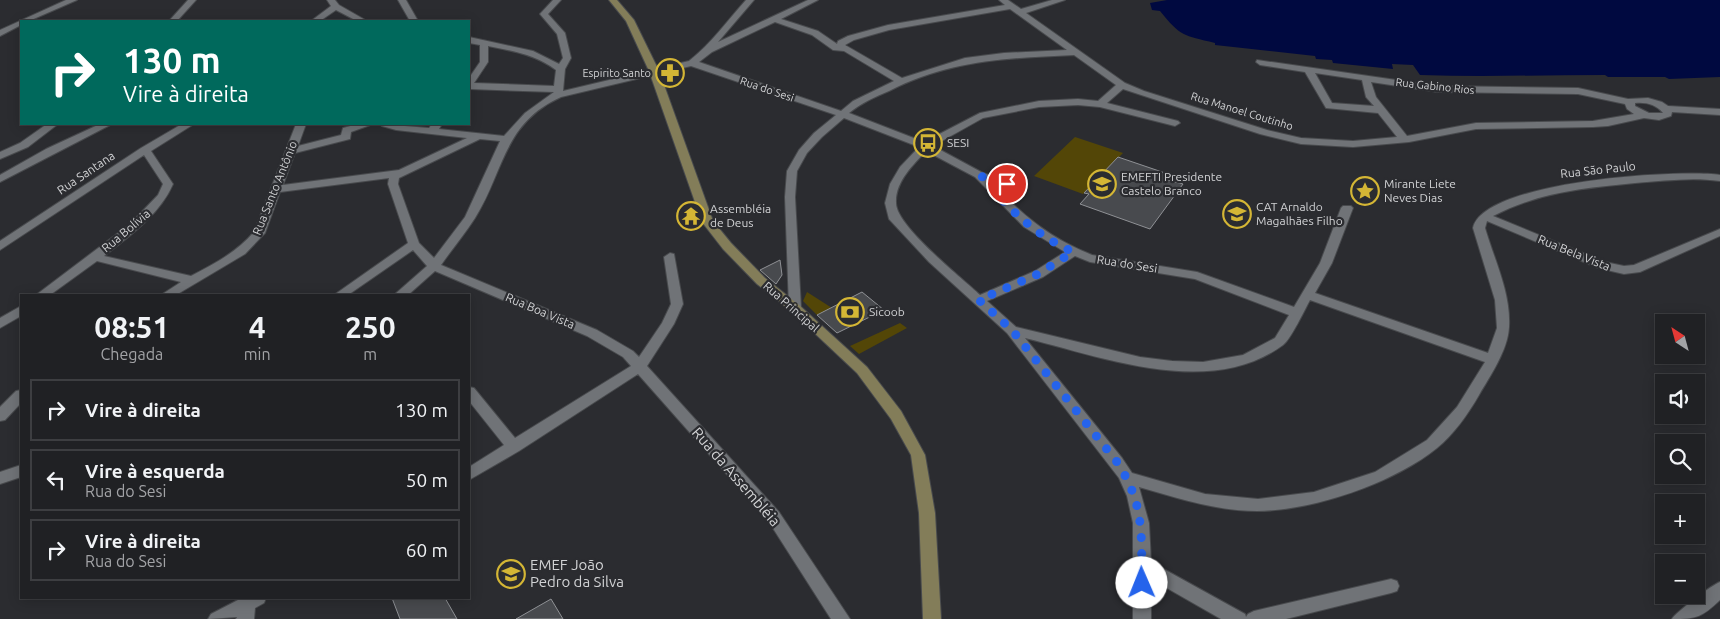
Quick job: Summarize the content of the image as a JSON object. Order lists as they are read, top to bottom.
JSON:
{
  "streets": {
    "street": [
      "Rua Gabino Rios",
      "Rua do Sesi",
      "Rua Manoel Coutinho",
      "Rua São Paulo",
      "Rua Santana",
      "Rua Santo Antônio",
      "Rua Bolívia",
      "Rua Bela Vista",
      "Rua Principal",
      "Rua Boa Vista",
      "Rua da Assembléia"
    ]
  },
  "crossings": [
    ["Rua Gabino Rios", "Rua Manoel Coutinho"],
    ["Rua São Paulo", "Rua Bela Vista"],
    ["Rua Santana", "Rua Bolívia"],
    ["Rua Boa Vista", "Rua da Assembléia"]
  ],
  "places": {
    "pharmacy": ["Espirito Santo"],
    "bus stop": ["SESI"],
    "school or university": ["EMEFTI Presidente Castelo Branco", "CAT Arnaldo Magalhães Filho", "EMEF João Pedro da Silva"],
    "place": ["Mirante Liete Neves Dias"],
    "temple": ["Assembléia de Deus"],
    "bank": ["Sicoob"]
  },
  "north": "top left",
  "page": {
    "turn": ["130 m", "Vire à direita"],
    "eta": [
      "08:51",
      "Chegada",
      "4",
      "min",
      "250",
      "m"
    ],
    "map_buttons": ["+", "−"],
    "list": [
      {
        "name": "Vire à direita",
        "value": "130 m"
      },
      {
        "name": "Vire à esquerda",
        "note": "Rua do Sesi",
        "value": "50 m"
      },
      {
        "name": "Vire à direita",
        "note": "Rua do Sesi",
        "value": "60 m"
      }
    ]
  }
}
